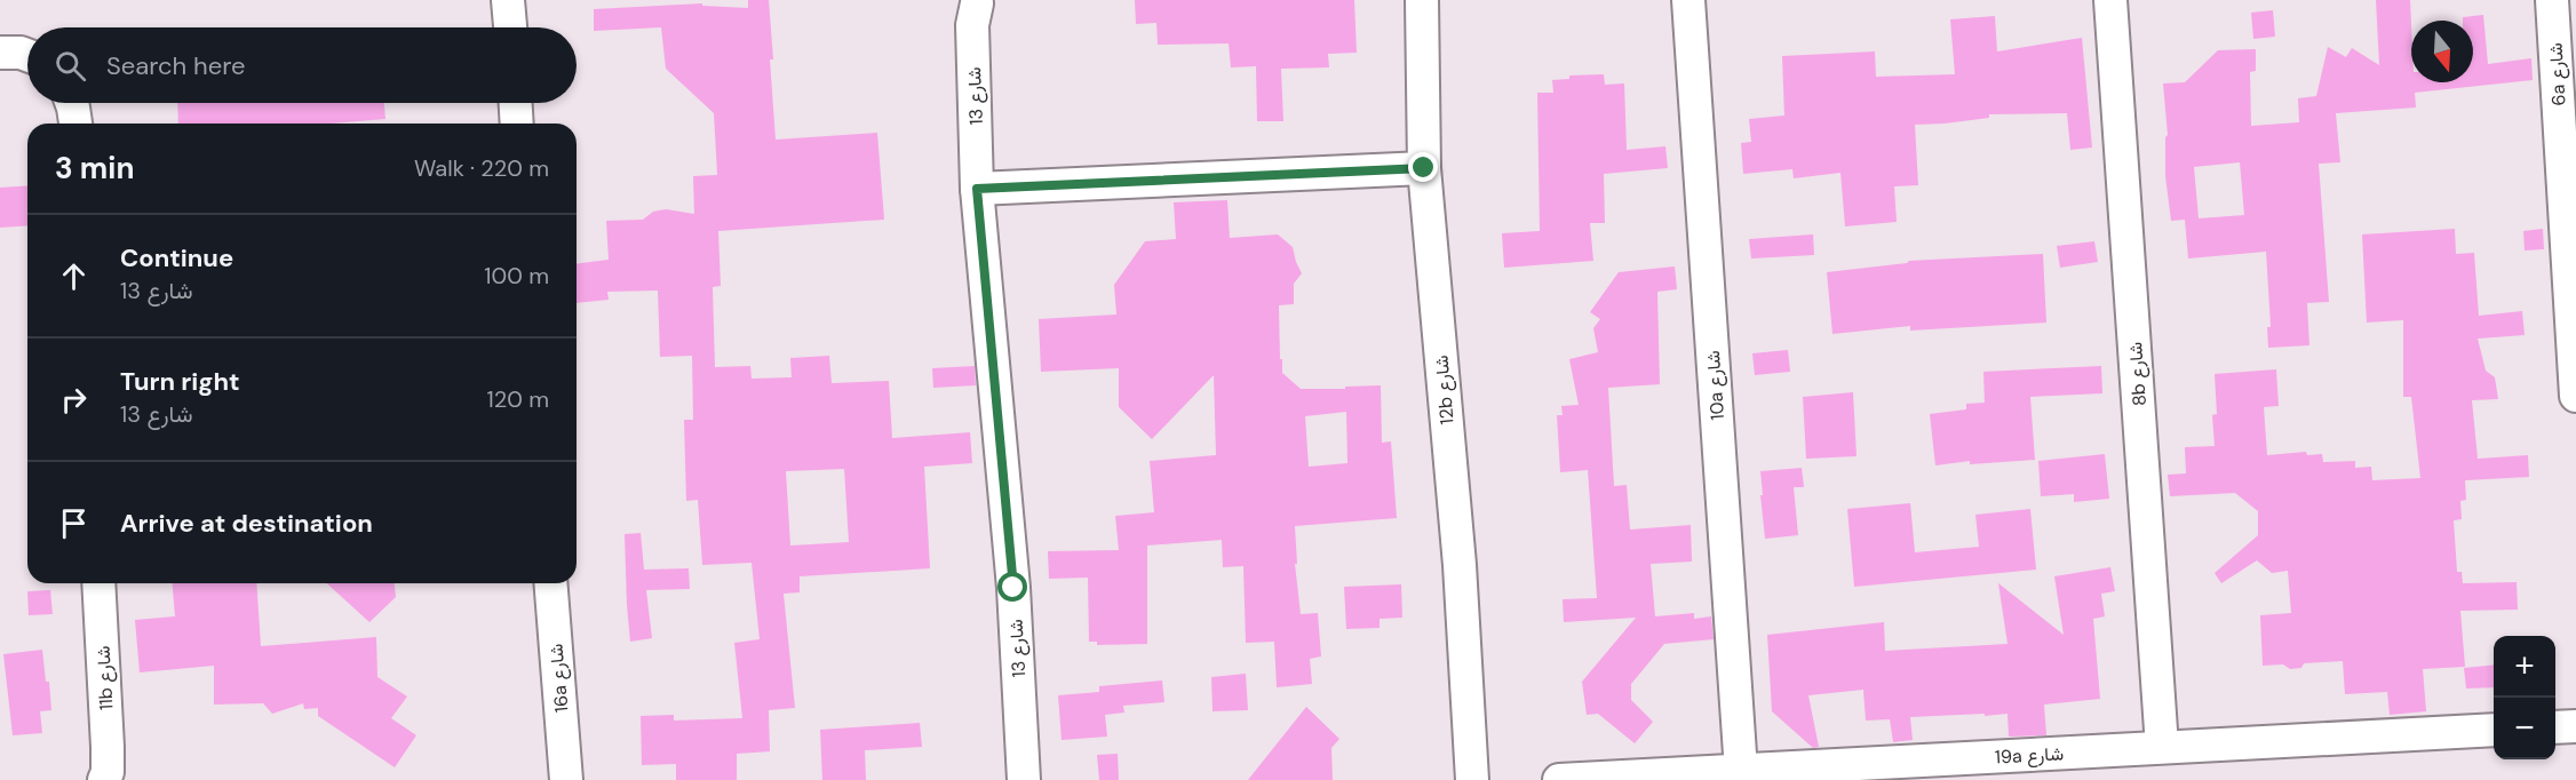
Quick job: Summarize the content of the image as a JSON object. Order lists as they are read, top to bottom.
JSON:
{
  "streets": {
    "street": [
      "6a شارع",
      "شارع 13",
      "8b شارع",
      "10a شارع",
      "12b شارع",
      "11b شارع",
      "16a شارع",
      "19a شارع"
    ]
  },
  "crossings": [
    ["8b شارع", "19a شارع"],
    ["10a شارع", "19a شارع"]
  ],
  "north": "bottom",
  "page": {
    "search": "Search here",
    "heading": ["3 min", "Walk · 220 m"],
    "list": [
      ["Continue", "شارع 13", "100 m"],
      ["Turn right", "شارع 13", "120 m"],
      "Arrive at destination"
    ],
    "map_buttons": ["+", "−"]
  }
}
